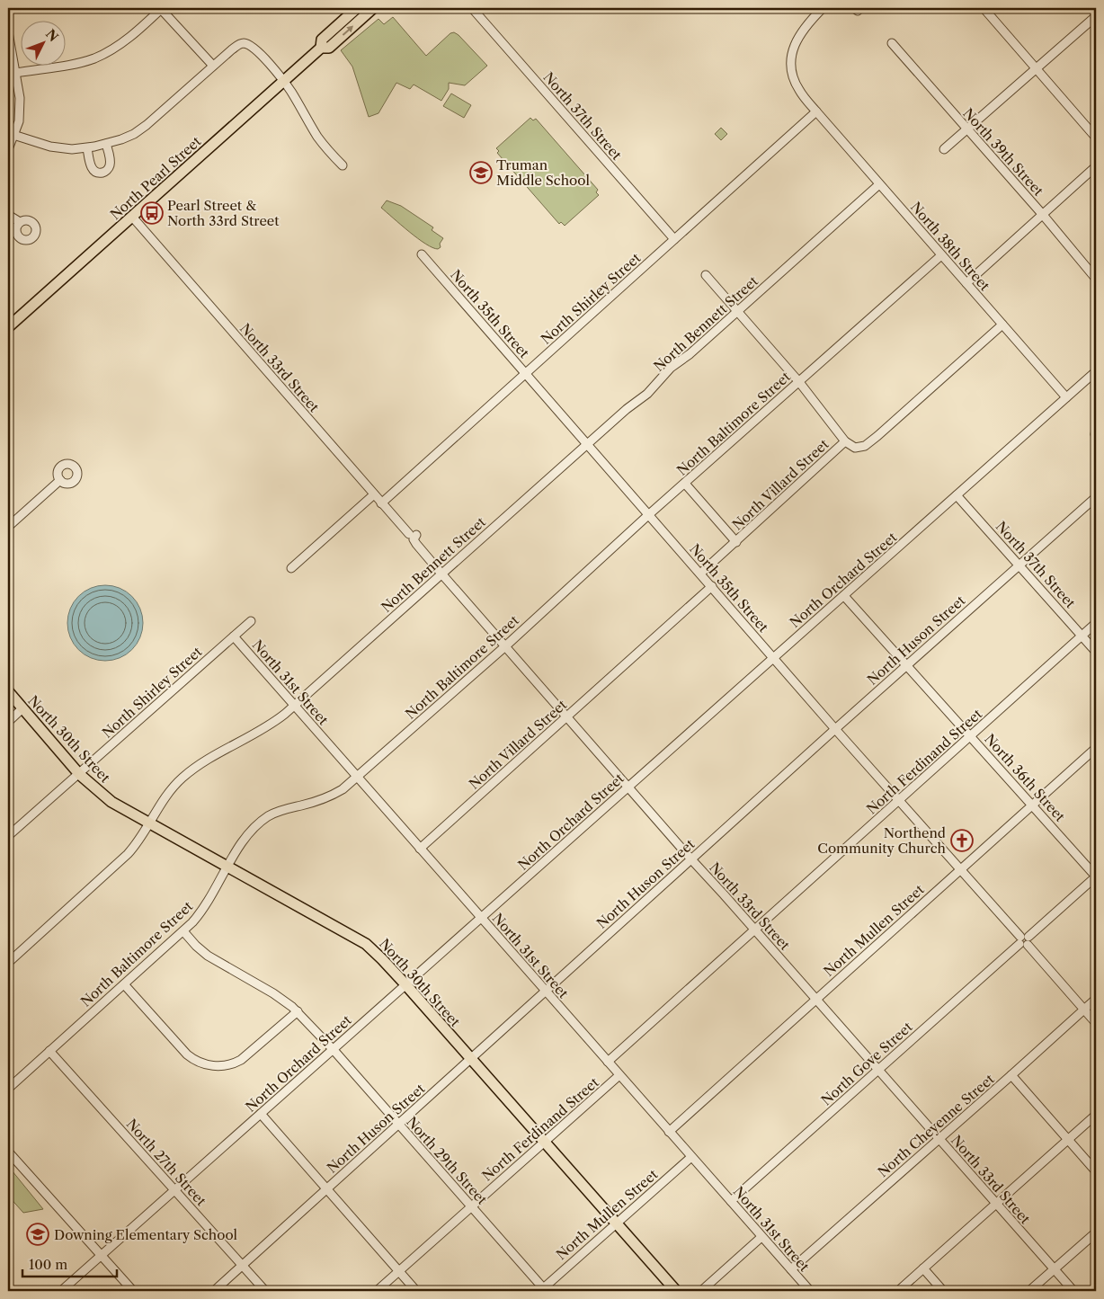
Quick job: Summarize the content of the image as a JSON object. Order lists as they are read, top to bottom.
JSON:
{
  "streets": {
    "main road": ["North Pearl Street", "North 30th Street"],
    "street": [
      "North 37th Street",
      "North 39th Street",
      "North 38th Street",
      "North Shirley Street",
      "North 35th Street",
      "North Bennett Street",
      "North 33rd Street",
      "North Baltimore Street",
      "North Villard Street",
      "North Orchard Street",
      "North Huson Street",
      "North 31st Street",
      "North Ferdinand Street",
      "North 36th Street",
      "North Mullen Street",
      "North Gove Street",
      "North Cheyenne Street",
      "North 29th Street",
      "North 27th Street"
    ]
  },
  "crossings": [
    ["North 37th Street", "North Shirley Street"],
    ["North 37th Street", "North Orchard Street"],
    ["North 37th Street", "North Huson Street"],
    ["North 37th Street", "North Ferdinand Street"],
    ["North Pearl Street", "North 33rd Street"],
    ["North 38th Street", "North Shirley Street"],
    ["North 38th Street", "North Bennett Street"],
    ["North 38th Street", "North Baltimore Street"],
    ["North 38th Street", "North Villard Street"],
    ["North 38th Street", "North Orchard Street"],
    ["North Shirley Street", "North 35th Street"],
    ["North Shirley Street", "North 33rd Street"],
    ["North Shirley Street", "North 31st Street"],
    ["North Shirley Street", "North 30th Street"],
    ["North 35th Street", "North Bennett Street"],
    ["North 35th Street", "North Baltimore Street"],
    ["North 35th Street", "North Villard Street"],
    ["North 35th Street", "North Orchard Street"],
    ["North 35th Street", "North Huson Street"],
    ["North 35th Street", "North Ferdinand Street"],
    ["North 35th Street", "North Mullen Street"],
    ["North 35th Street", "North Gove Street"],
    ["North 35th Street", "North Cheyenne Street"],
    ["North Bennett Street", "North 33rd Street"],
    ["North Bennett Street", "North 31st Street"],
    ["North Bennett Street", "North 30th Street"],
    ["North 33rd Street", "North Baltimore Street"],
    ["North 33rd Street", "North Villard Street"],
    ["North 33rd Street", "North Orchard Street"],
    ["North 33rd Street", "North Huson Street"],
    ["North 33rd Street", "North Ferdinand Street"],
    ["North 33rd Street", "North Mullen Street"],
    ["North 33rd Street", "North Gove Street"],
    ["North 33rd Street", "North Cheyenne Street"],
    ["North Baltimore Street", "North 31st Street"],
    ["North Baltimore Street", "North 30th Street"],
    ["North Baltimore Street", "North 29th Street"],
    ["North Baltimore Street", "North 27th Street"],
    ["North Villard Street", "North 31st Street"],
    ["North Orchard Street", "North 31st Street"],
    ["North Orchard Street", "North 30th Street"],
    ["North Orchard Street", "North 36th Street"],
    ["North Orchard Street", "North 29th Street"],
    ["North Orchard Street", "North 27th Street"],
    ["North Huson Street", "North 31st Street"],
    ["North Huson Street", "North 30th Street"],
    ["North Huson Street", "North 36th Street"],
    ["North Huson Street", "North 29th Street"],
    ["North Huson Street", "North 27th Street"],
    ["North 31st Street", "North Ferdinand Street"],
    ["North 31st Street", "North Mullen Street"],
    ["North 31st Street", "North Gove Street"],
    ["North 31st Street", "North Cheyenne Street"],
    ["North 30th Street", "North Ferdinand Street"],
    ["North 30th Street", "North Mullen Street"],
    ["North Ferdinand Street", "North 36th Street"],
    ["North Ferdinand Street", "North 29th Street"],
    ["North 36th Street", "North Mullen Street"],
    ["North 36th Street", "North Gove Street"],
    ["North Mullen Street", "North 29th Street"]
  ],
  "places": {
    "school or university": ["Truman Middle School", "Downing Elementary School"],
    "bus stop": ["Pearl Street & North 33rd Street"],
    "church": ["Northend Community Church"]
  },
  "scale_bar": "100 m",
  "north": "top right"
}
